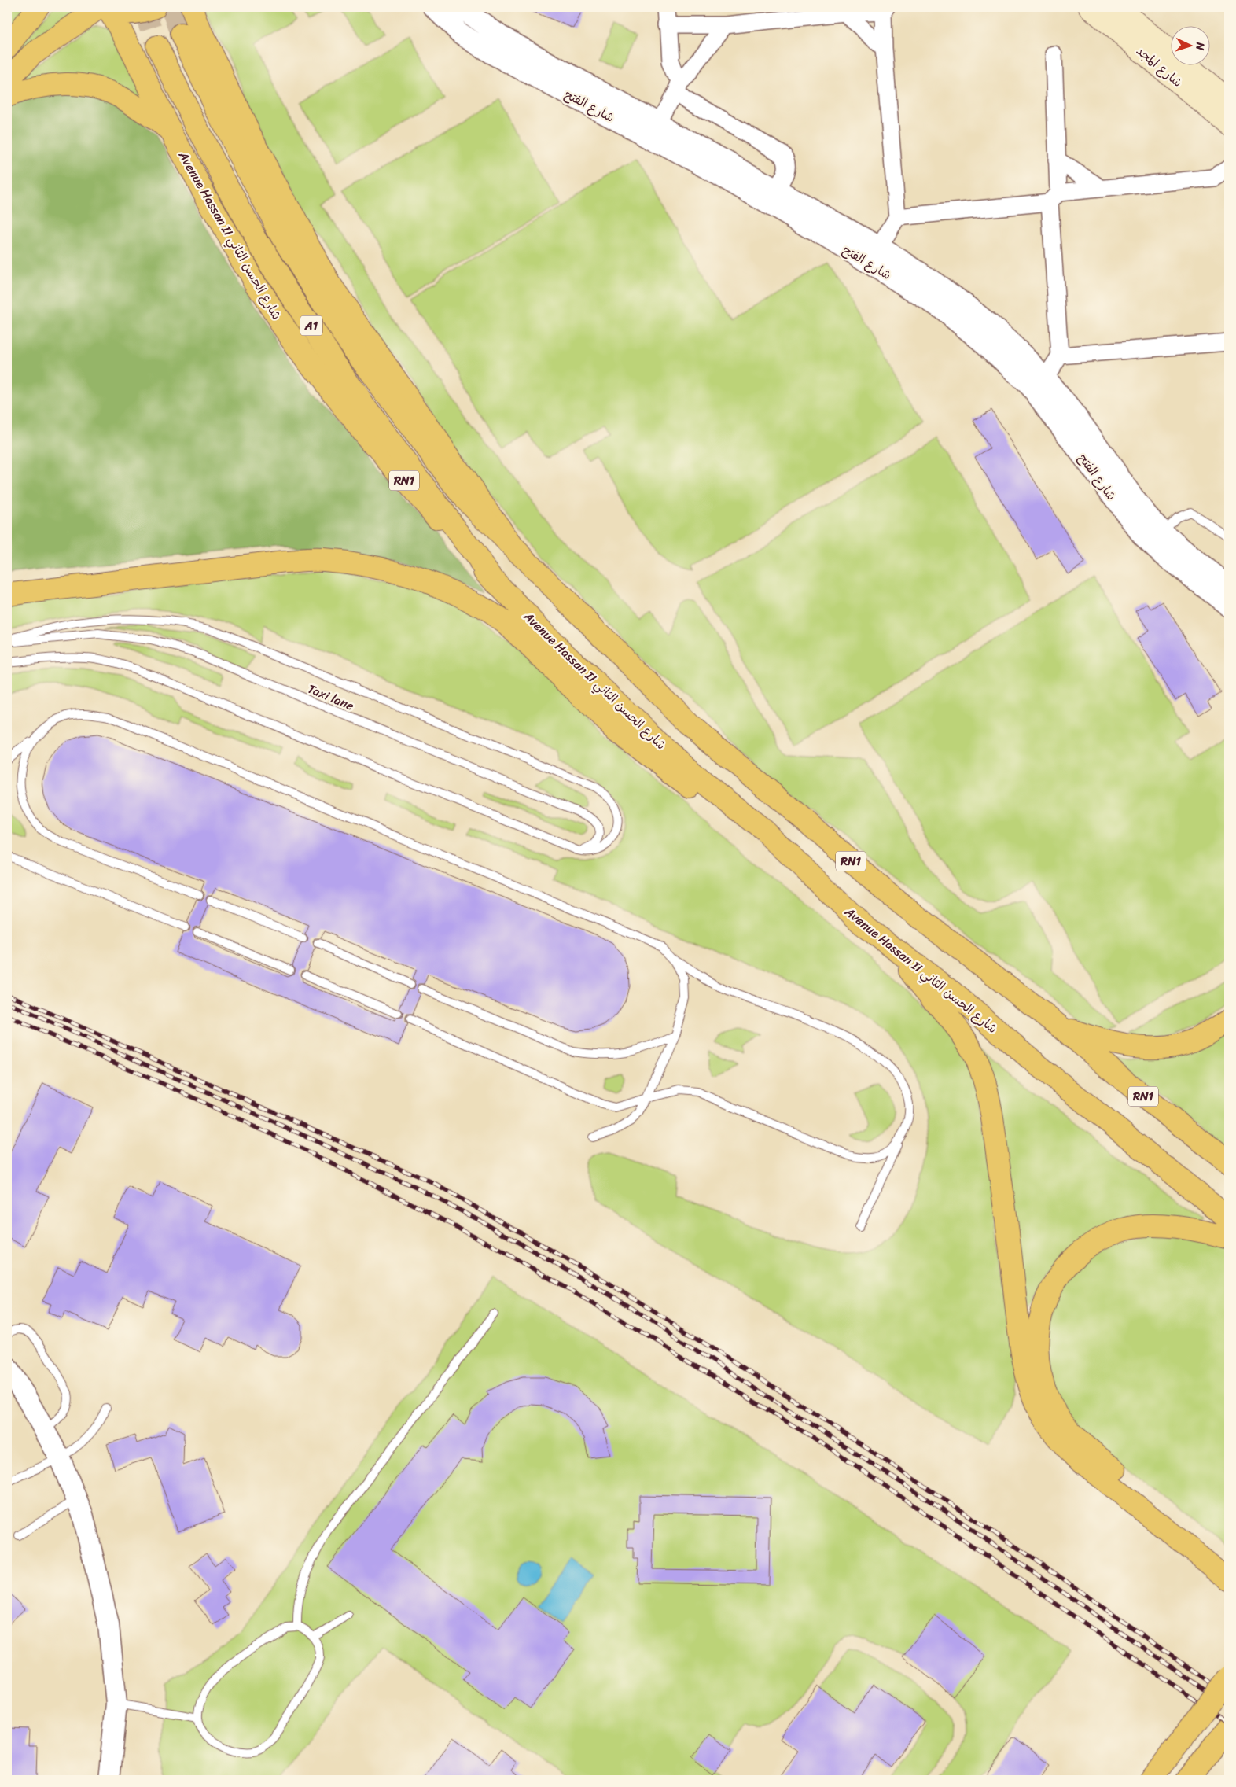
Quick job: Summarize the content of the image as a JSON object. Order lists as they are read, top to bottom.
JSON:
{
  "streets": {
    "main road": [
      "شارع المجد",
      "Avenue Hassan II شارع الحسن الثاني",
      "A1",
      "RN1"
    ],
    "street": ["شارع الفتح"],
    "lane": ["Taxi lane"]
  },
  "crossings": [
    ["Avenue Hassan II شارع الحسن الثاني", "A1"],
    ["Avenue Hassan II شارع الحسن الثاني", "RN1"],
    ["A1", "RN1"]
  ],
  "north": "right"
}
